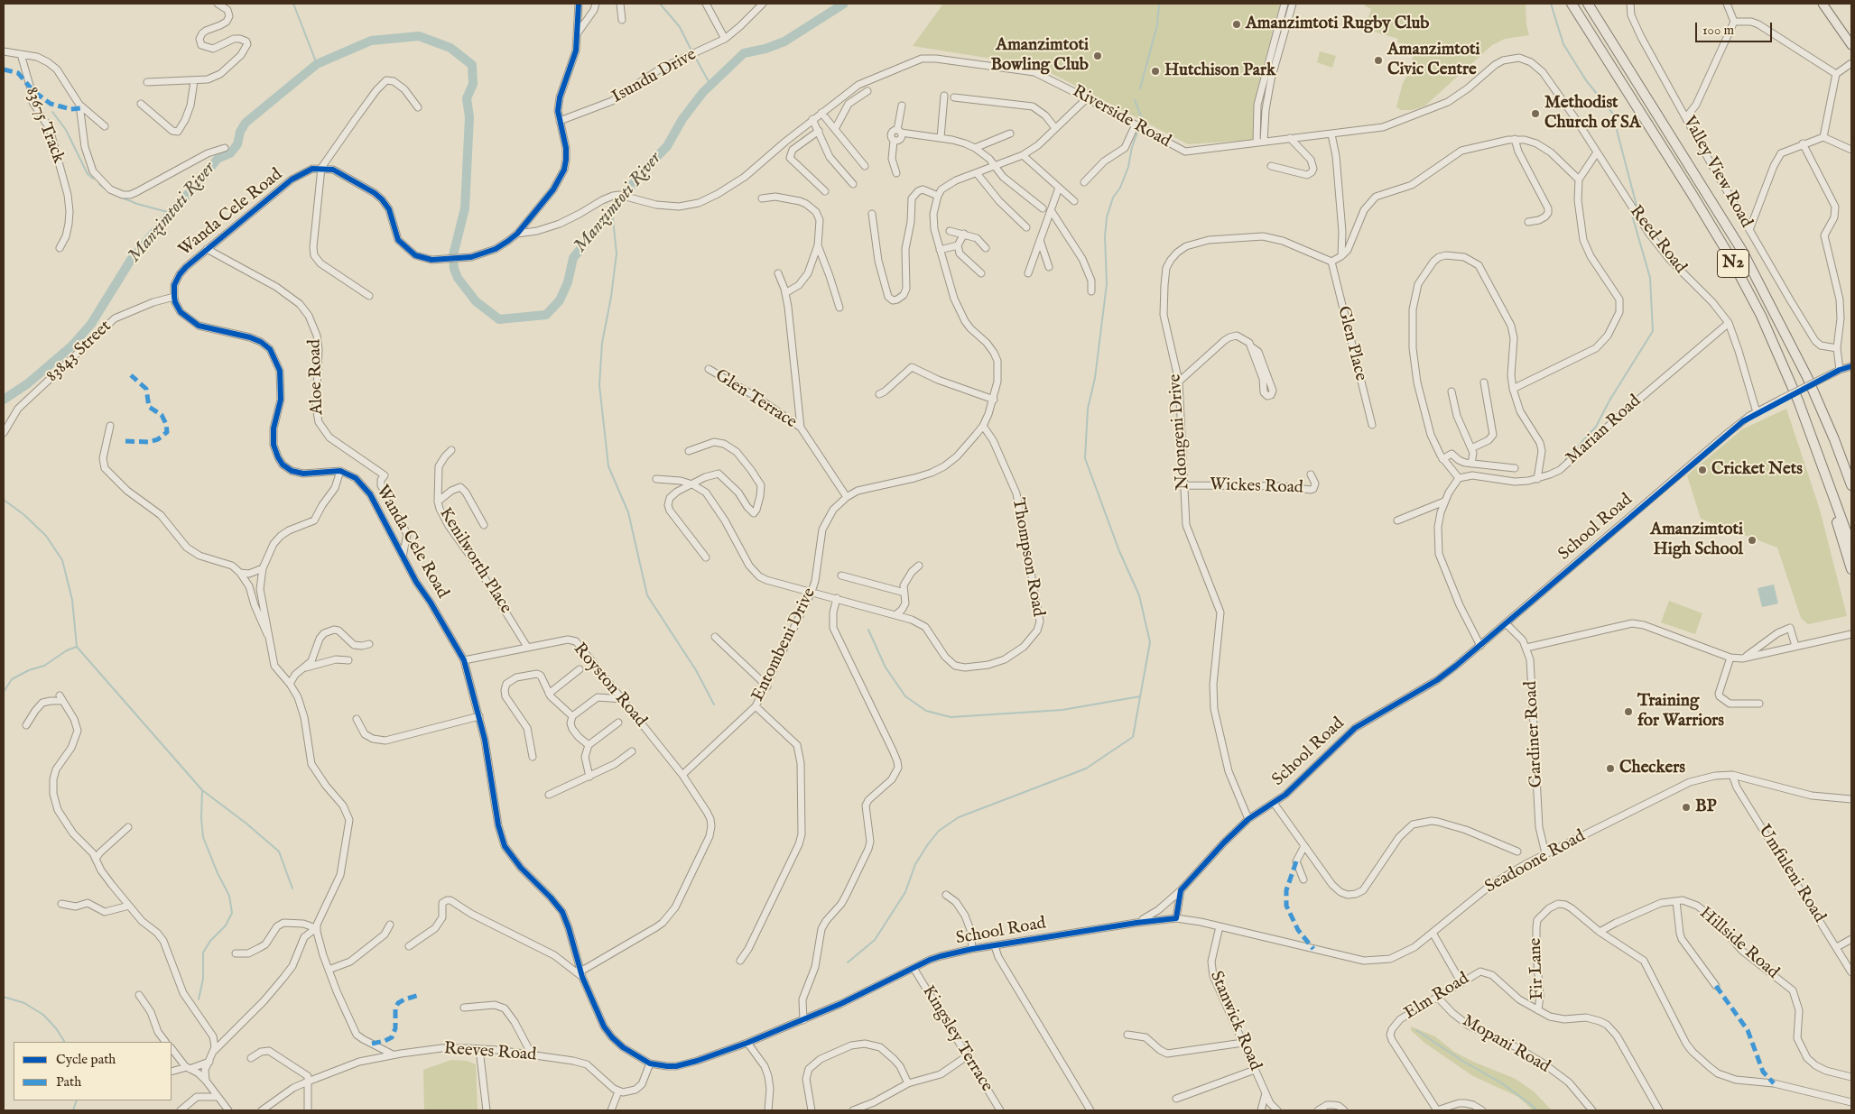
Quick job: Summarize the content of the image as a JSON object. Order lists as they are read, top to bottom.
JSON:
{
  "streets": {
    "highway": ["N2"],
    "street": [
      "Isundu Drive",
      "Riverside Road",
      "83675 Track",
      "Valley View Road",
      "Wanda Cele Road",
      "Reed Road",
      "Glen Place",
      "83843 Street",
      "Aloe Road",
      "Glen Terrace",
      "Marian Road",
      "Ndongeni Drive",
      "Wickes Road",
      "School Road",
      "Thompson Road",
      "Kenilworth Place",
      "Entombeni Drive",
      "Royston Road",
      "Gardiner Road",
      "Seadoone Road",
      "Umfuleni Road",
      "Hillside Road",
      "Fir Lane",
      "Elm Road",
      "Stanwick Road",
      "Kingsley Terrace",
      "Mopani Road",
      "Reeves Road"
    ]
  },
  "crossings": [
    ["Riverside Road", "Reed Road"],
    ["Wanda Cele Road", "83843 Street"],
    ["Wanda Cele Road", "Aloe Road"],
    ["Wanda Cele Road", "School Road"],
    ["Wanda Cele Road", "Royston Road"],
    ["Reed Road", "Marian Road"],
    ["Reed Road", "School Road"],
    ["Glen Place", "Ndongeni Drive"],
    ["Glen Terrace", "Entombeni Drive"],
    ["Ndongeni Drive", "Wickes Road"],
    ["Ndongeni Drive", "School Road"],
    ["School Road", "Gardiner Road"],
    ["School Road", "Seadoone Road"],
    ["School Road", "Kingsley Terrace"],
    ["Thompson Road", "Entombeni Drive"],
    ["Kenilworth Place", "Royston Road"],
    ["Entombeni Drive", "Royston Road"],
    ["Gardiner Road", "Seadoone Road"],
    ["Seadoone Road", "Umfuleni Road"],
    ["Seadoone Road", "Stanwick Road"],
    ["Fir Lane", "Elm Road"],
    ["Elm Road", "Mopani Road"]
  ],
  "water": ["Manzimtoti River"],
  "places": [
    "Amanzimtoti Rugby Club",
    "Amanzimtoti Bowling Club",
    "Amanzimtoti Civic Centre",
    "Hutchison Park",
    "Methodist Church of SA",
    "Cricket Nets",
    "Amanzimtoti High School",
    "Training for Warriors",
    "Checkers",
    "BP"
  ],
  "legend": ["Cycle path", "Path"],
  "scale_bar": "100 m"
}
